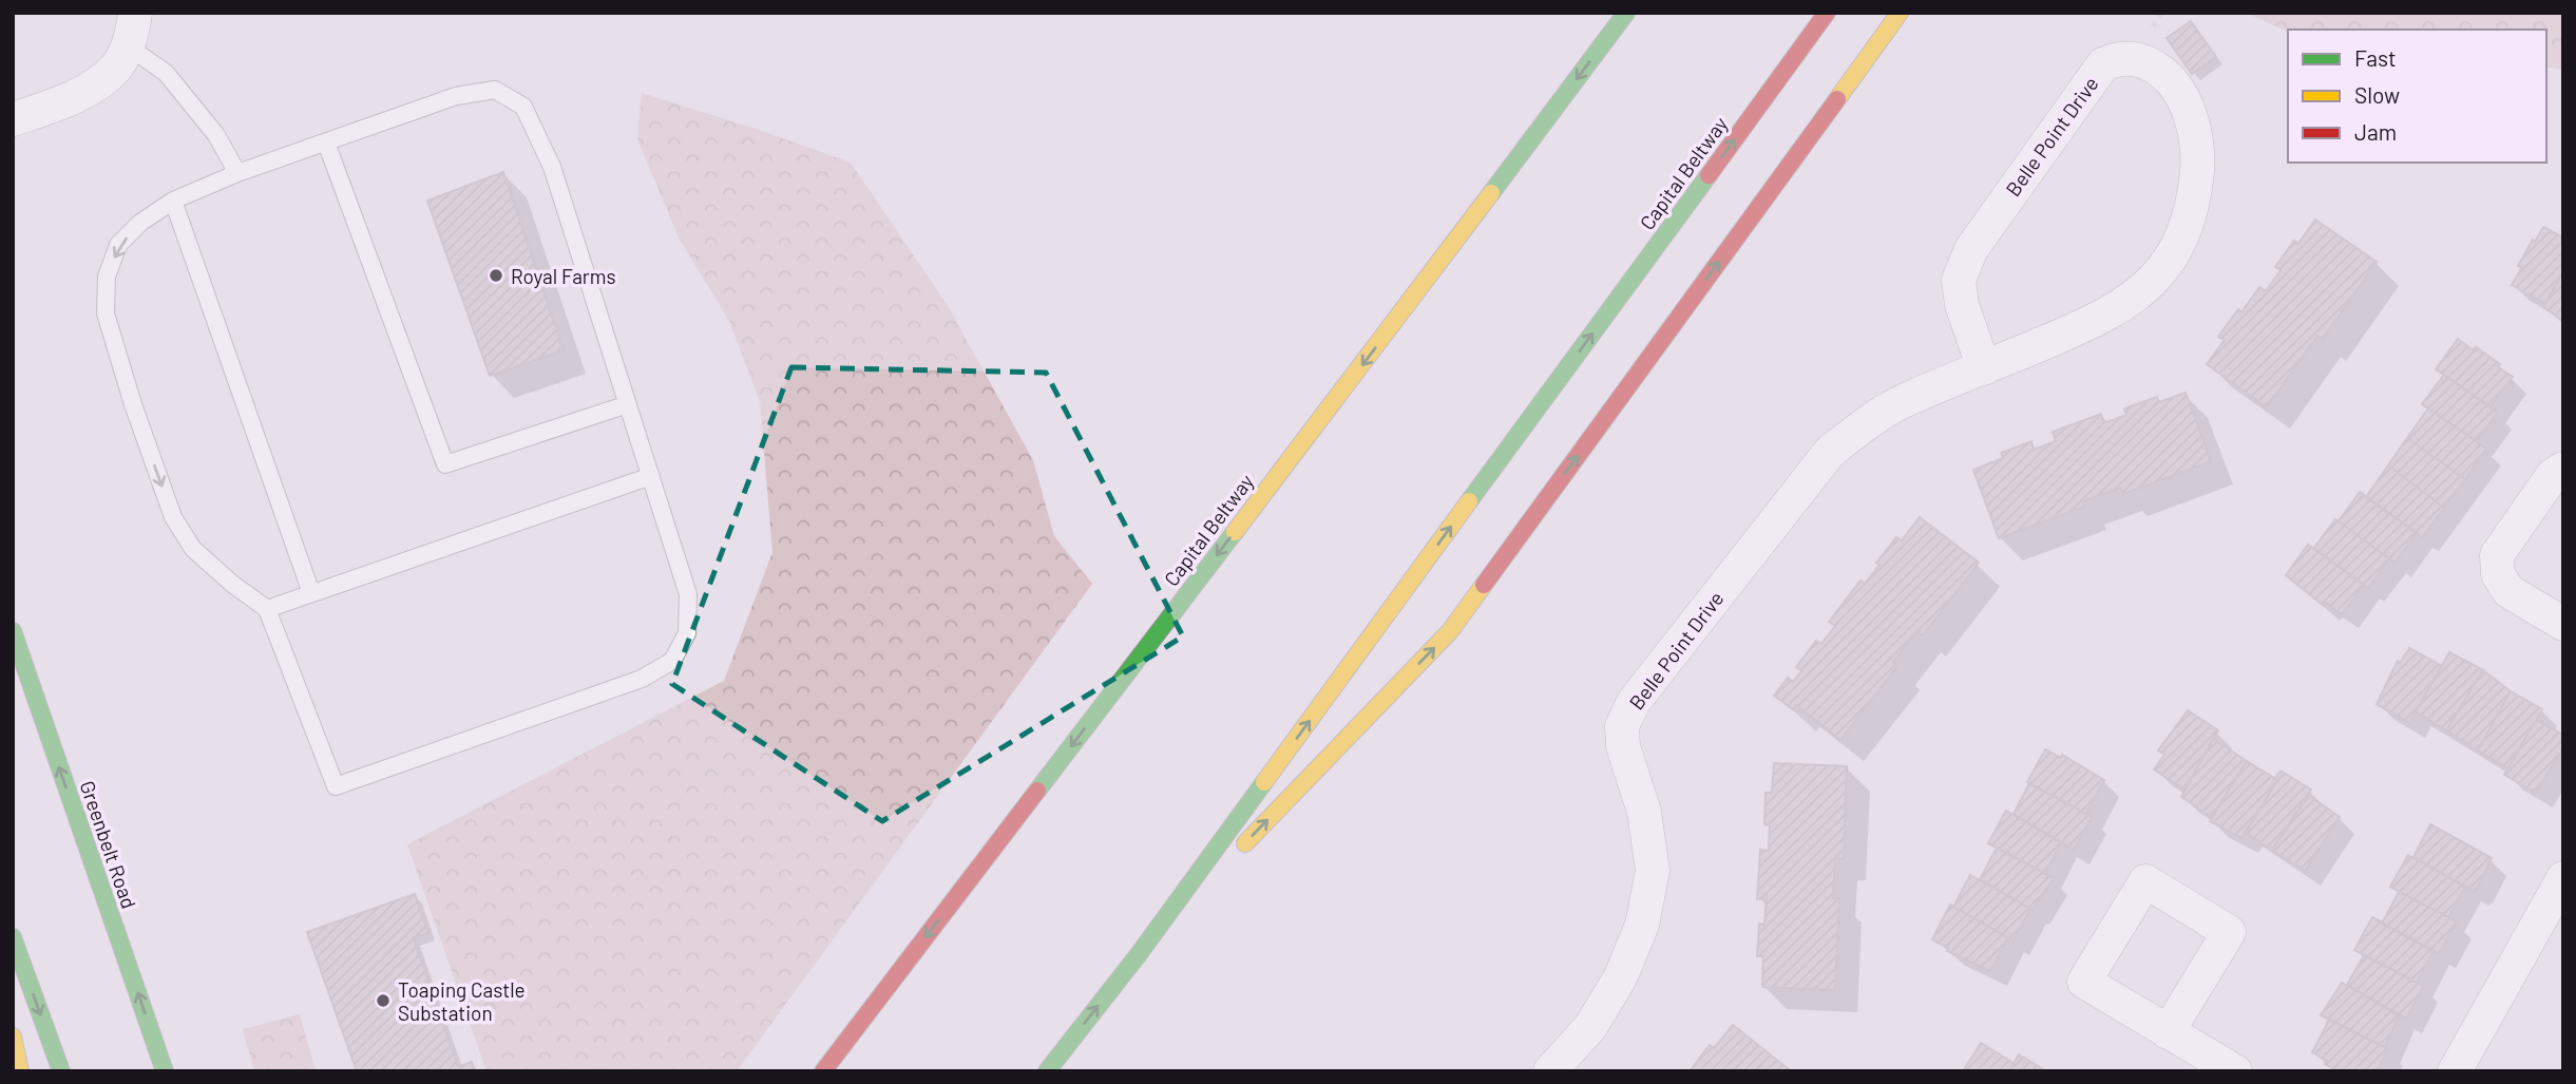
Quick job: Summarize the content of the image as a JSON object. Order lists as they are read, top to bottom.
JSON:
{
  "streets": {
    "main road": ["Capital Beltway", "Greenbelt Road"],
    "street": ["Belle Point Drive"]
  },
  "places": ["Royal Farms", "Toaping Castle Substation"],
  "legend": ["Fast", "Slow", "Jam"]
}
